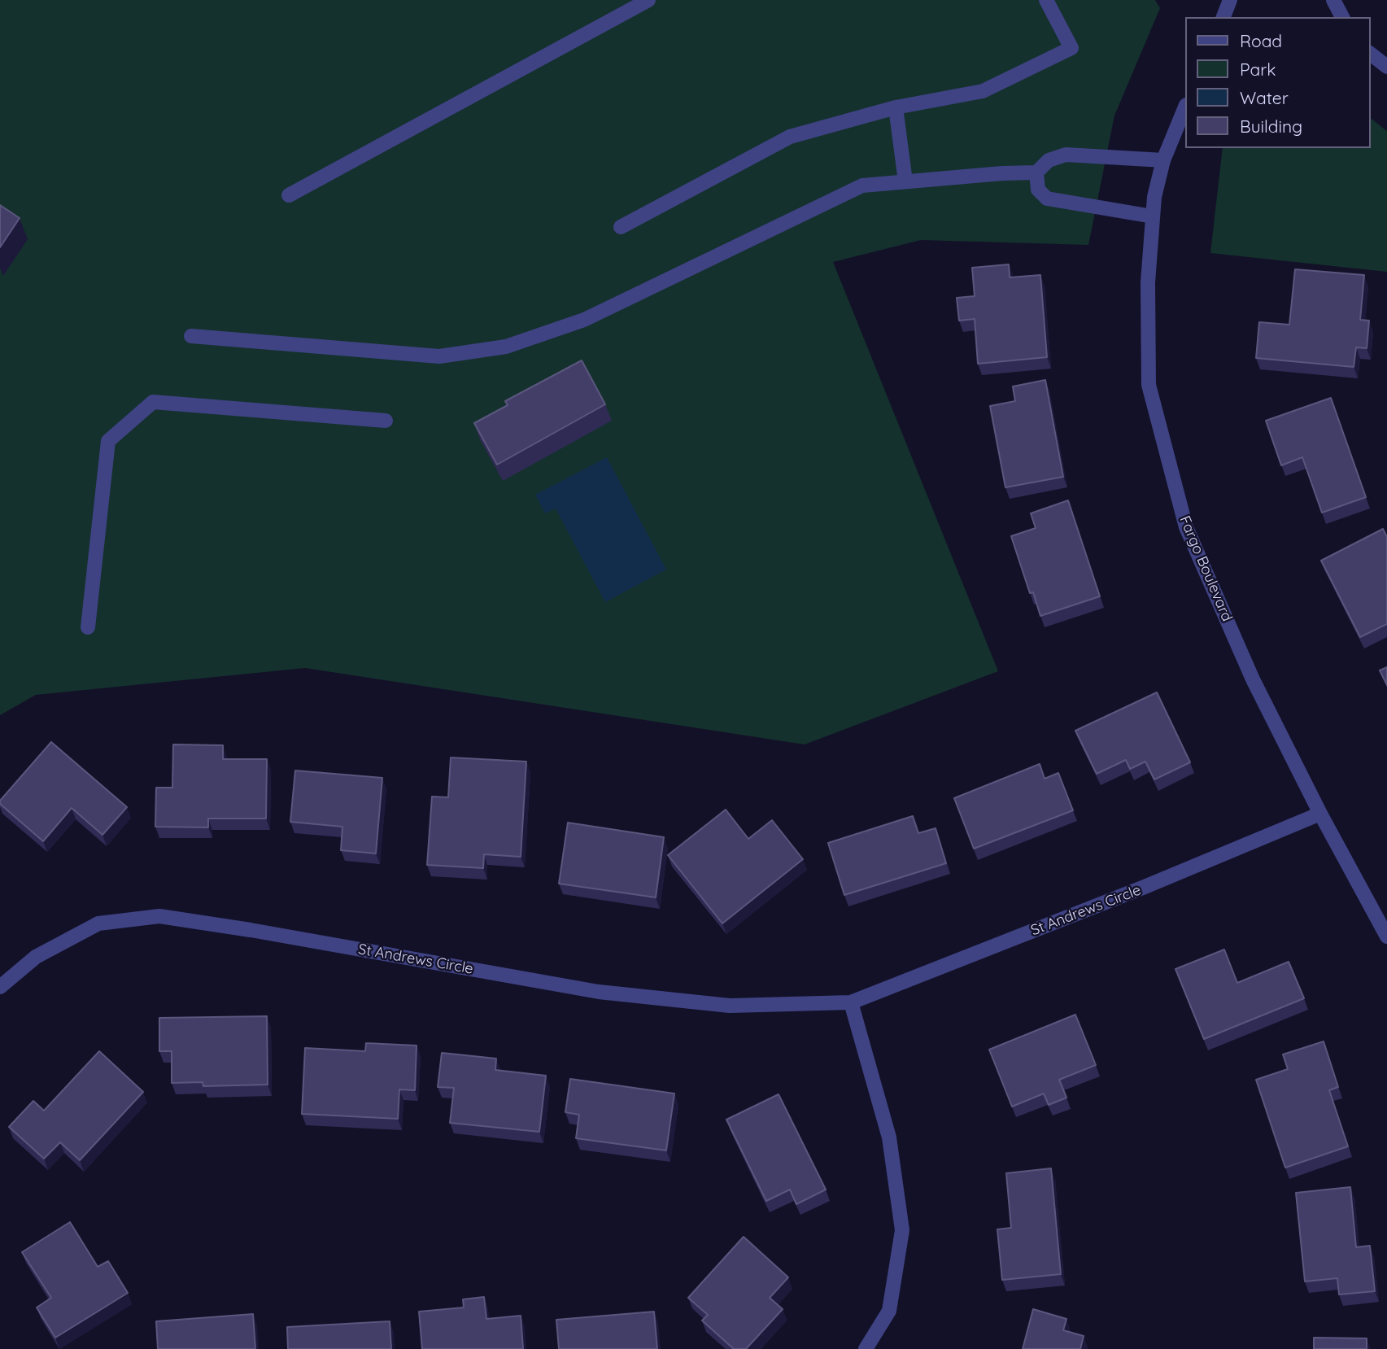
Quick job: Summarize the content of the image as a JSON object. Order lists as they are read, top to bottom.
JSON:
{
  "streets": {
    "street": ["Fargo Boulevard", "St Andrews Circle"]
  },
  "crossings": [
    ["Fargo Boulevard", "St Andrews Circle"]
  ],
  "legend": [
    "Road",
    "Park",
    "Water",
    "Building"
  ]
}
